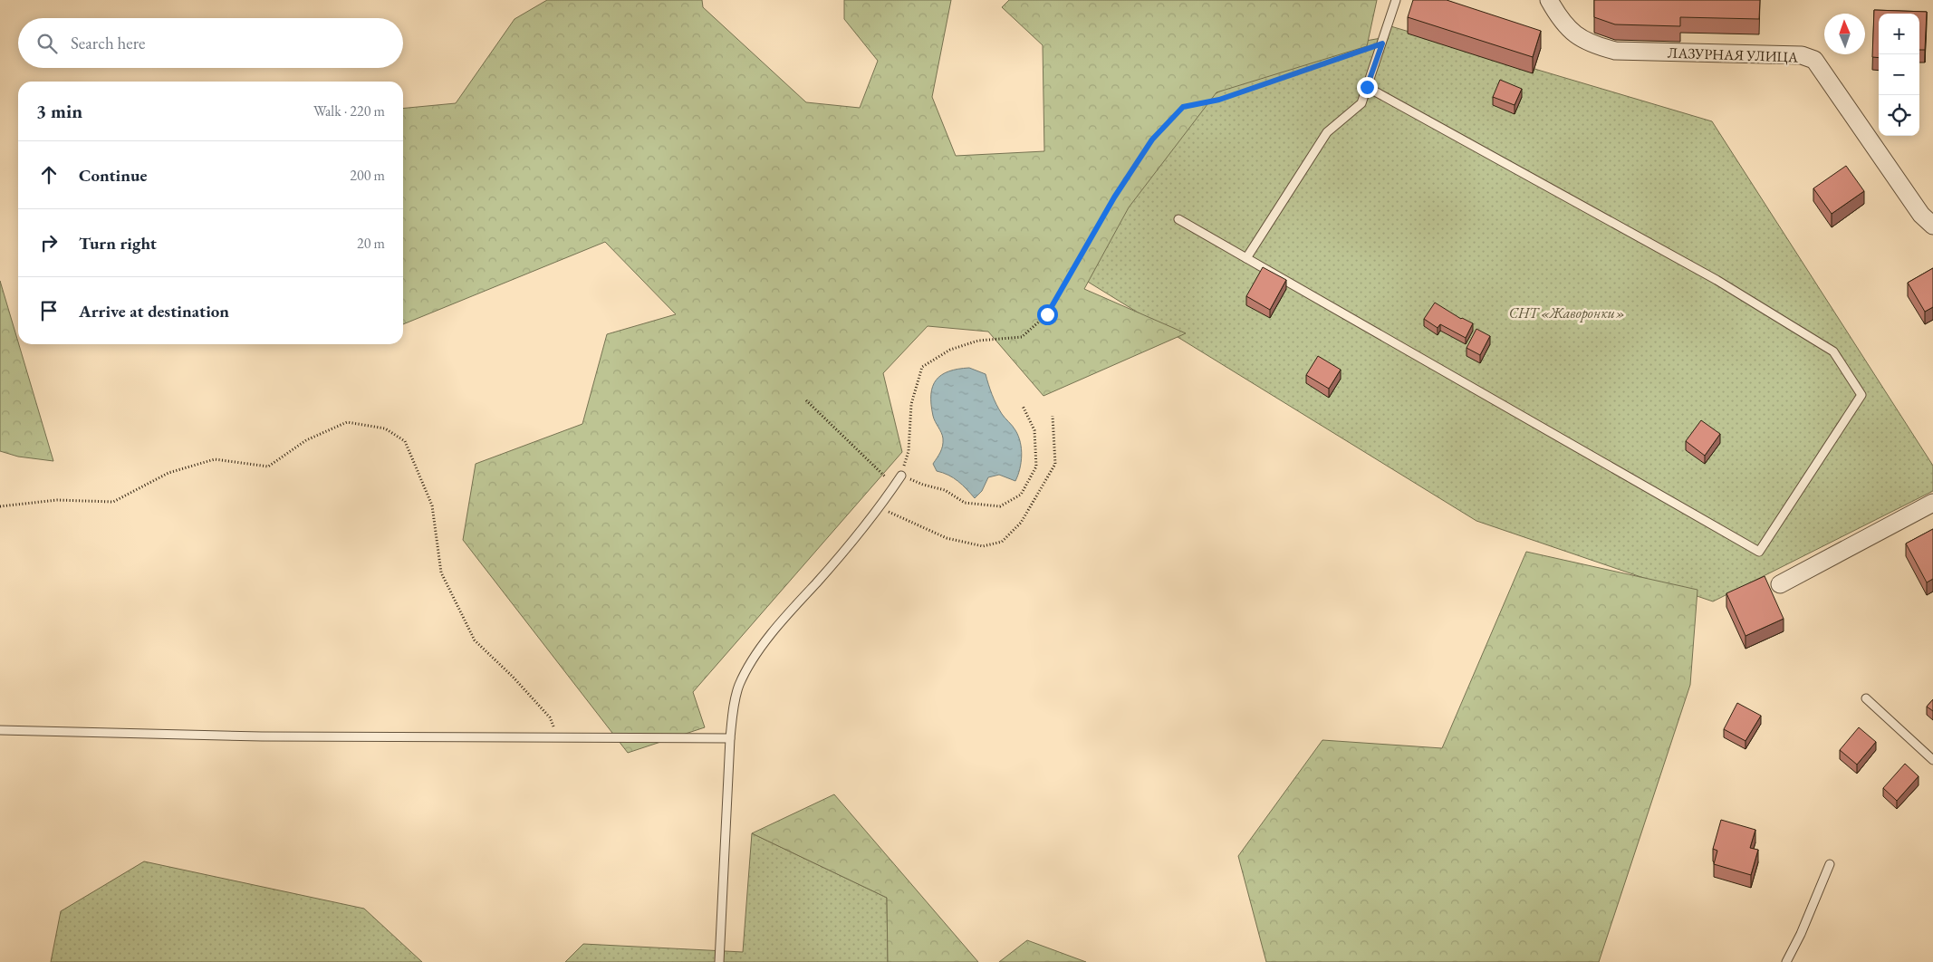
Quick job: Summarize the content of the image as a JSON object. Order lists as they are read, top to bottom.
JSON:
{
  "streets": {
    "street": ["ЛАЗУРНАЯ УЛИЦА"]
  },
  "parks": ["СНТ «Жаворонки»"],
  "north": "top",
  "page": {
    "map_buttons": ["+", "−"],
    "search": "Search here",
    "heading": ["3 min", "Walk · 220 m"],
    "list": [
      ["Continue", "200 m"],
      ["Turn right", "20 m"],
      "Arrive at destination"
    ]
  }
}
